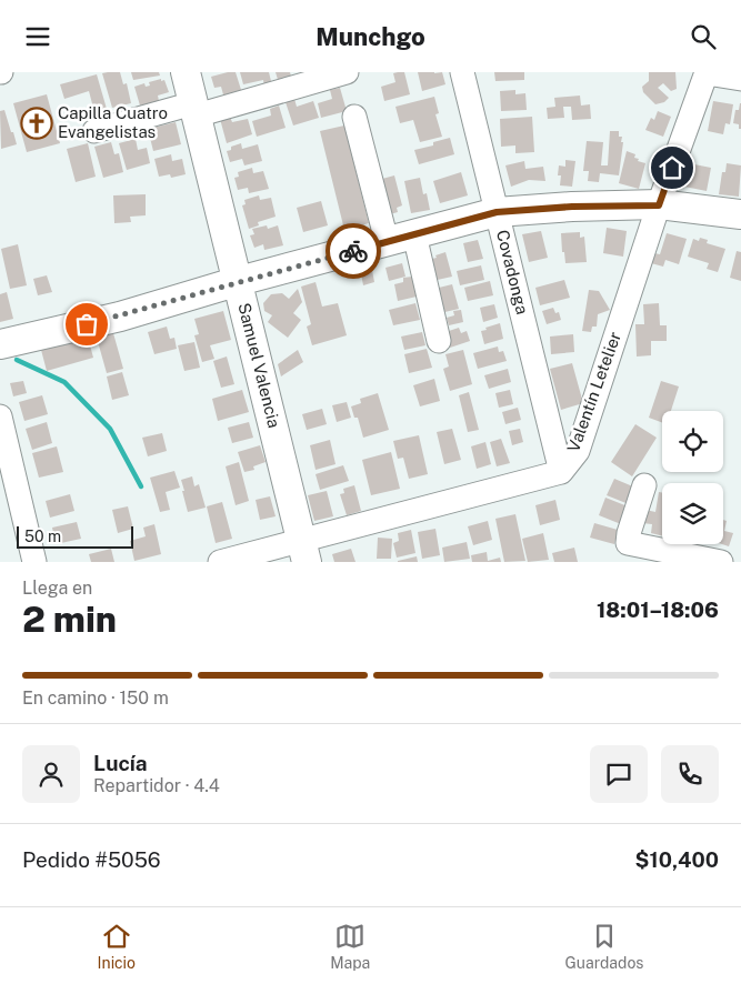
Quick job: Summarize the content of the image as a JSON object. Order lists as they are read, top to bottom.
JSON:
{
  "streets": {
    "main road": ["Samuel Valencia"],
    "street": ["Covadonga", "Valentín Letelier"]
  },
  "crossings": [
    ["Covadonga", "Valentín Letelier"],
    ["Samuel Valencia", "Valentín Letelier"]
  ],
  "places": {
    "church": ["Capilla Cuatro Evangelistas"]
  },
  "scale_bar": "50 m",
  "page": {
    "header": "Munchgo",
    "scale": "50 m",
    "heading": ["2 min", "Llega en", "18:01–18:06"],
    "panel": [
      "Lucía",
      "Repartidor · 4.4",
      "Pedido #5056",
      "$10,400"
    ],
    "bar": "En camino · 150 m",
    "tabs": ["Inicio", "Mapa", "Guardados"]
  }
}
